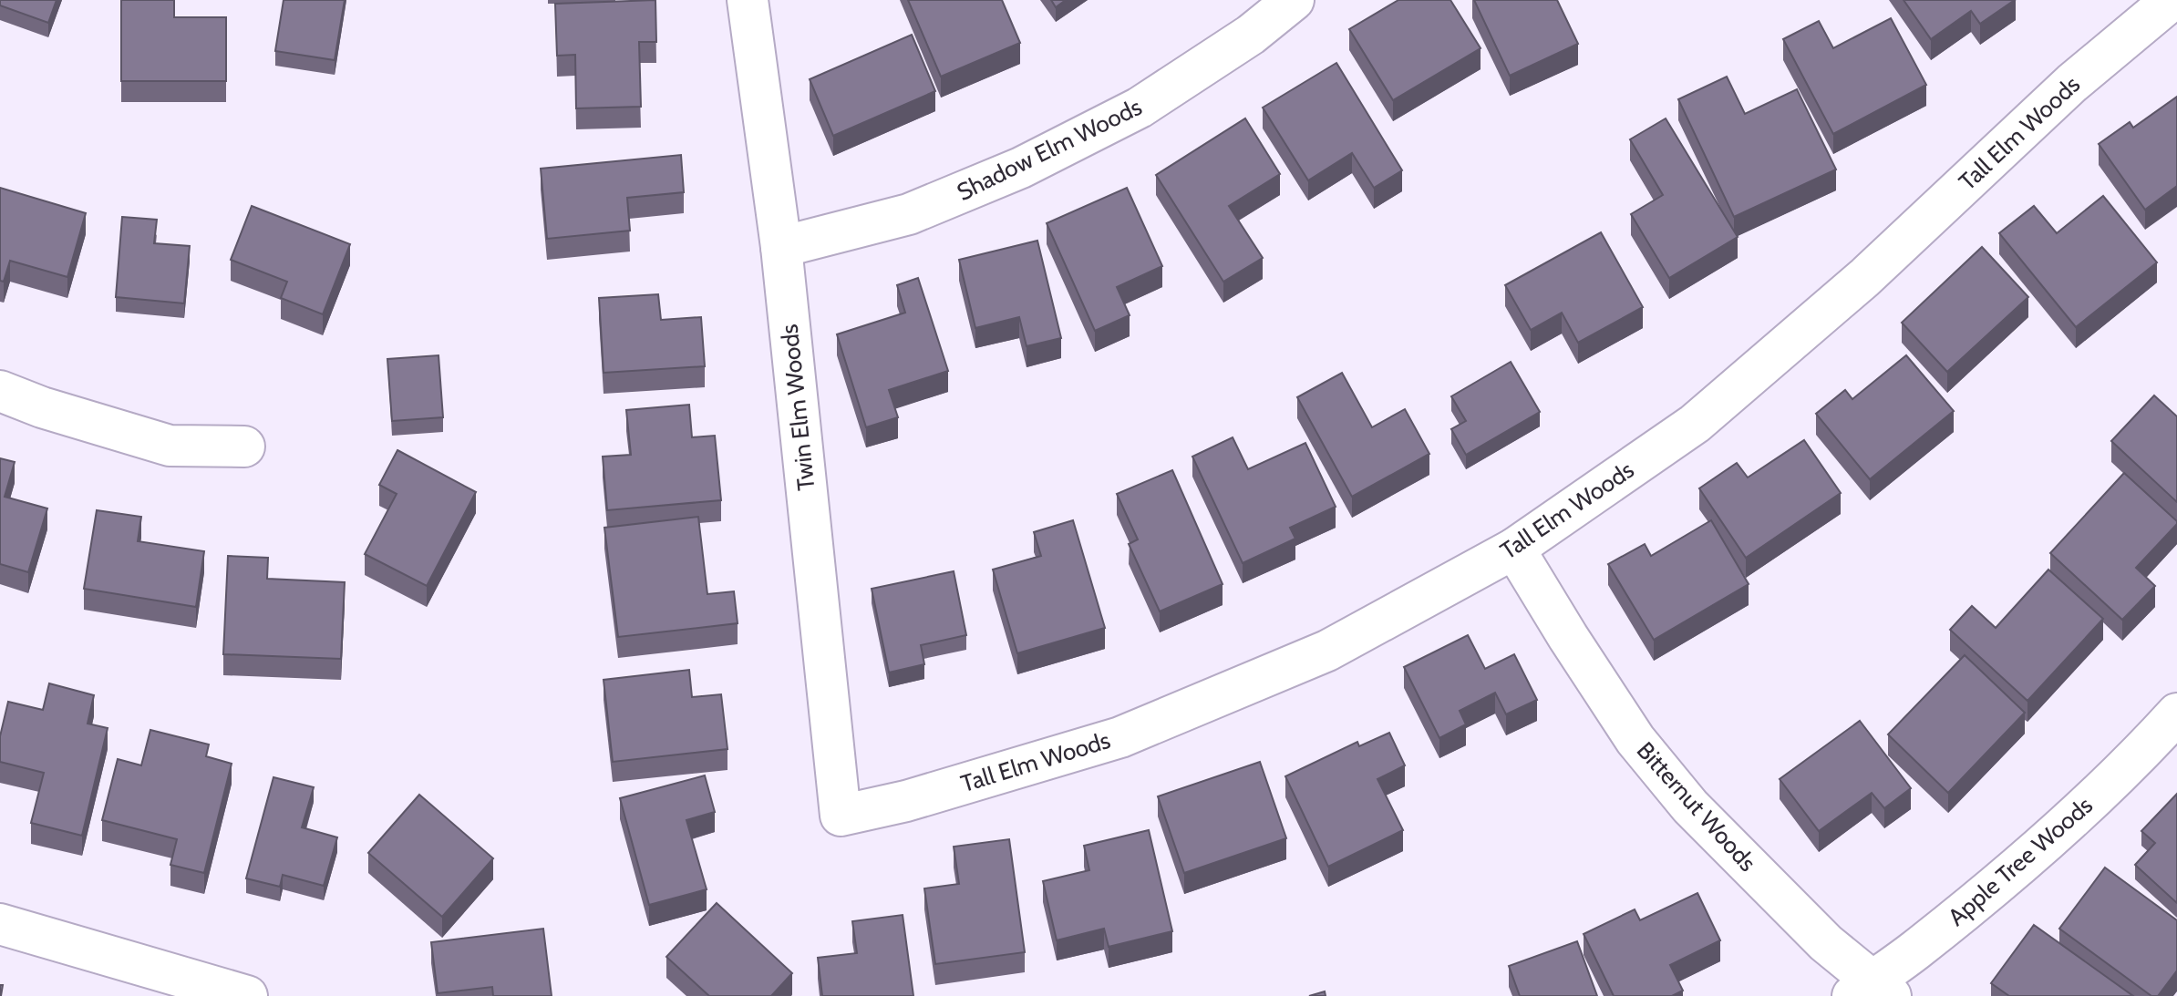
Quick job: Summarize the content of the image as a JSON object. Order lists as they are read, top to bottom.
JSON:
{
  "streets": {
    "street": [
      "Tall Elm Woods",
      "Shadow Elm Woods",
      "Twin Elm Woods",
      "Bitternut Woods",
      "Apple Tree Woods"
    ]
  },
  "crossings": [
    ["Tall Elm Woods", "Twin Elm Woods"],
    ["Tall Elm Woods", "Bitternut Woods"],
    ["Shadow Elm Woods", "Twin Elm Woods"],
    ["Bitternut Woods", "Apple Tree Woods"]
  ]
}
